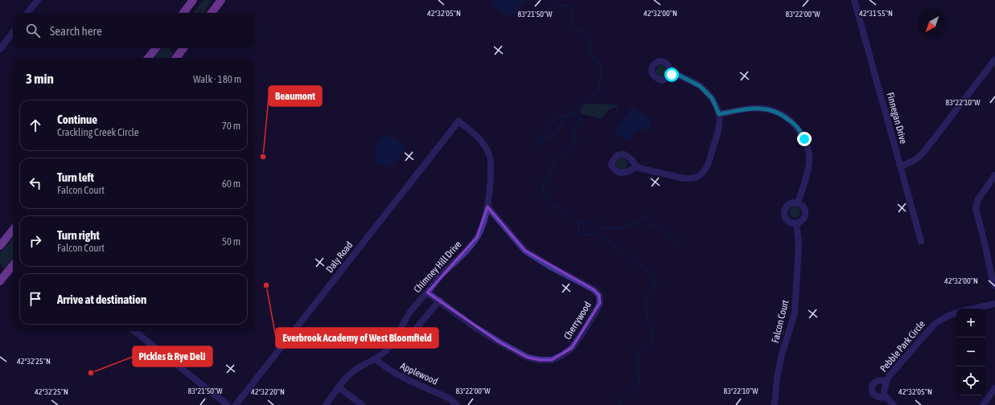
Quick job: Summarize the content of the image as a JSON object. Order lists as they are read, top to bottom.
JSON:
{
  "streets": {
    "street": [
      "Finnegan Drive",
      "Daly Road",
      "Chimney Hill Drive",
      "Cherrywood",
      "Falcon Court",
      "Pebble Park Circle",
      "Applewood"
    ]
  },
  "crossings": [
    ["Daly Road", "Chimney Hill Drive"],
    ["Chimney Hill Drive", "Cherrywood"],
    ["Chimney Hill Drive", "Applewood"]
  ],
  "places": ["Beaumont", "Everbrook Academy of West Bloomfield", "Pickles & Rye Deli"],
  "north": "bottom left",
  "page": {
    "search": "Search here",
    "heading": ["3 min", "Walk · 180 m"],
    "list": [
      ["Continue", "Crackling Creek Circle", "70 m"],
      ["Turn left", "Falcon Court", "60 m"],
      ["Turn right", "Falcon Court", "50 m"],
      "Arrive at destination"
    ],
    "map_buttons": ["+", "−"]
  },
  "coordinates": [
    "42°32'05\"N",
    "42°32'00\"N",
    "42°31'55\"N",
    "83°21'50\"W",
    "83°22'00\"W",
    "83°22'10\"W",
    "42°32'25\"N",
    "42°32'20\"N"
  ]
}
